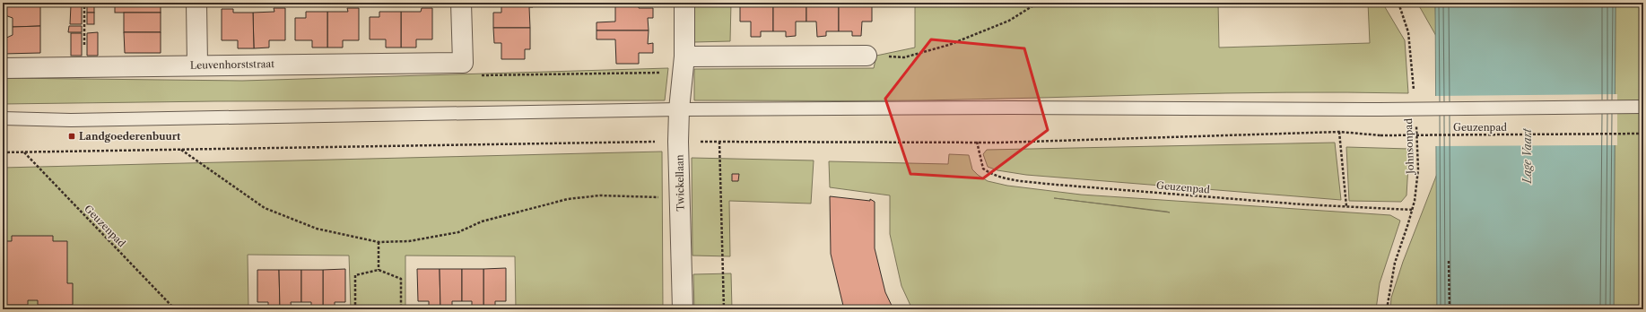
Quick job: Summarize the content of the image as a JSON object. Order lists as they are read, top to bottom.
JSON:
{
  "streets": {
    "street": ["Leuvenhorststraat", "Twickellaan"],
    "path": ["Geuzenpad", "Johnsonpad"]
  },
  "crossings": [
    ["Geuzenpad", "Johnsonpad"]
  ],
  "water": ["Lage Vaart"],
  "places": {
    "transit": ["Landgoederenbuurt"]
  }
}
